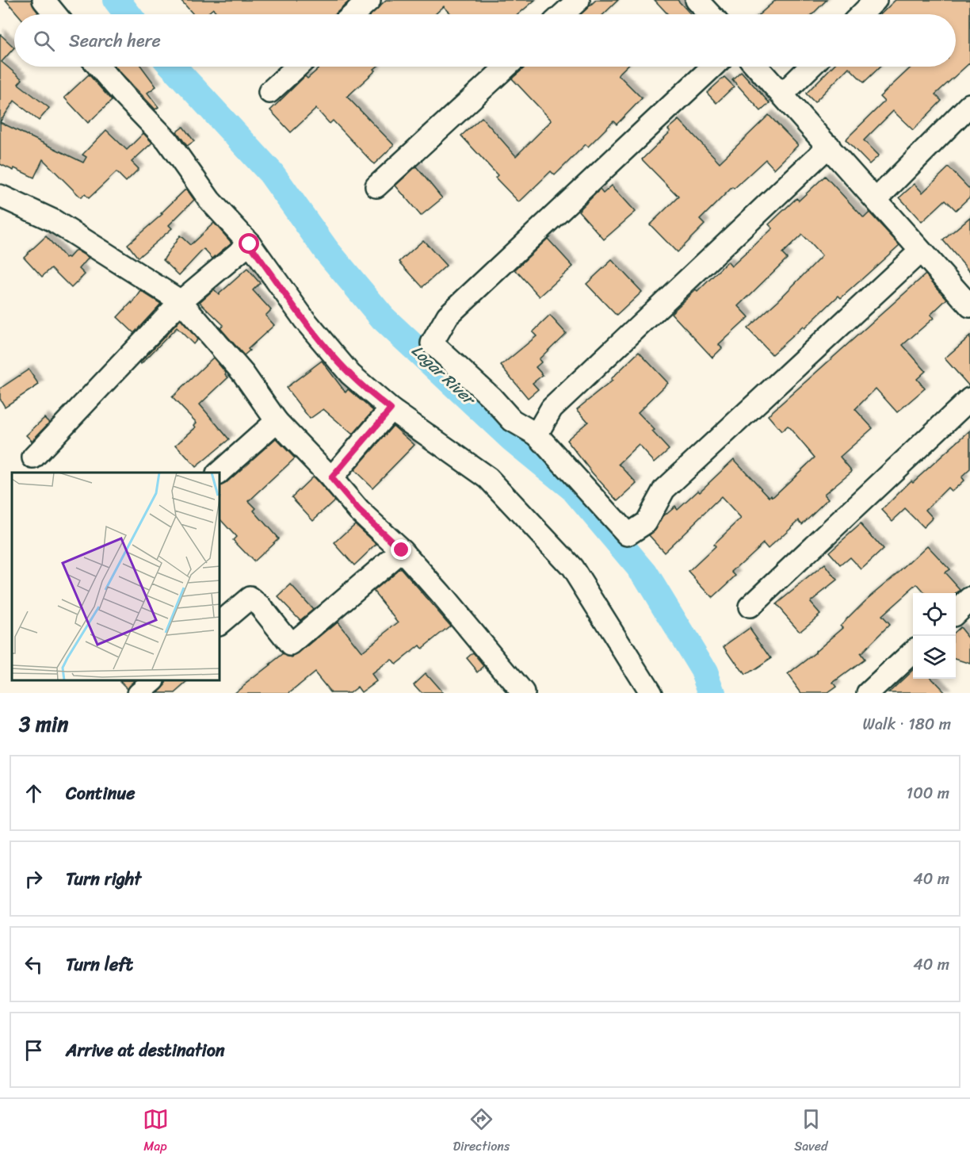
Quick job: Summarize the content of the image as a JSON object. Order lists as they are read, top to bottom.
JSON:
{
  "water": ["Logar River"],
  "page": {
    "search": "Search here",
    "heading": ["3 min", "Walk · 180 m"],
    "list": [
      ["Continue", "100 m"],
      ["Turn right", "40 m"],
      ["Turn left", "40 m"],
      "Arrive at destination"
    ],
    "nav": ["Map", "Directions", "Saved"]
  }
}
